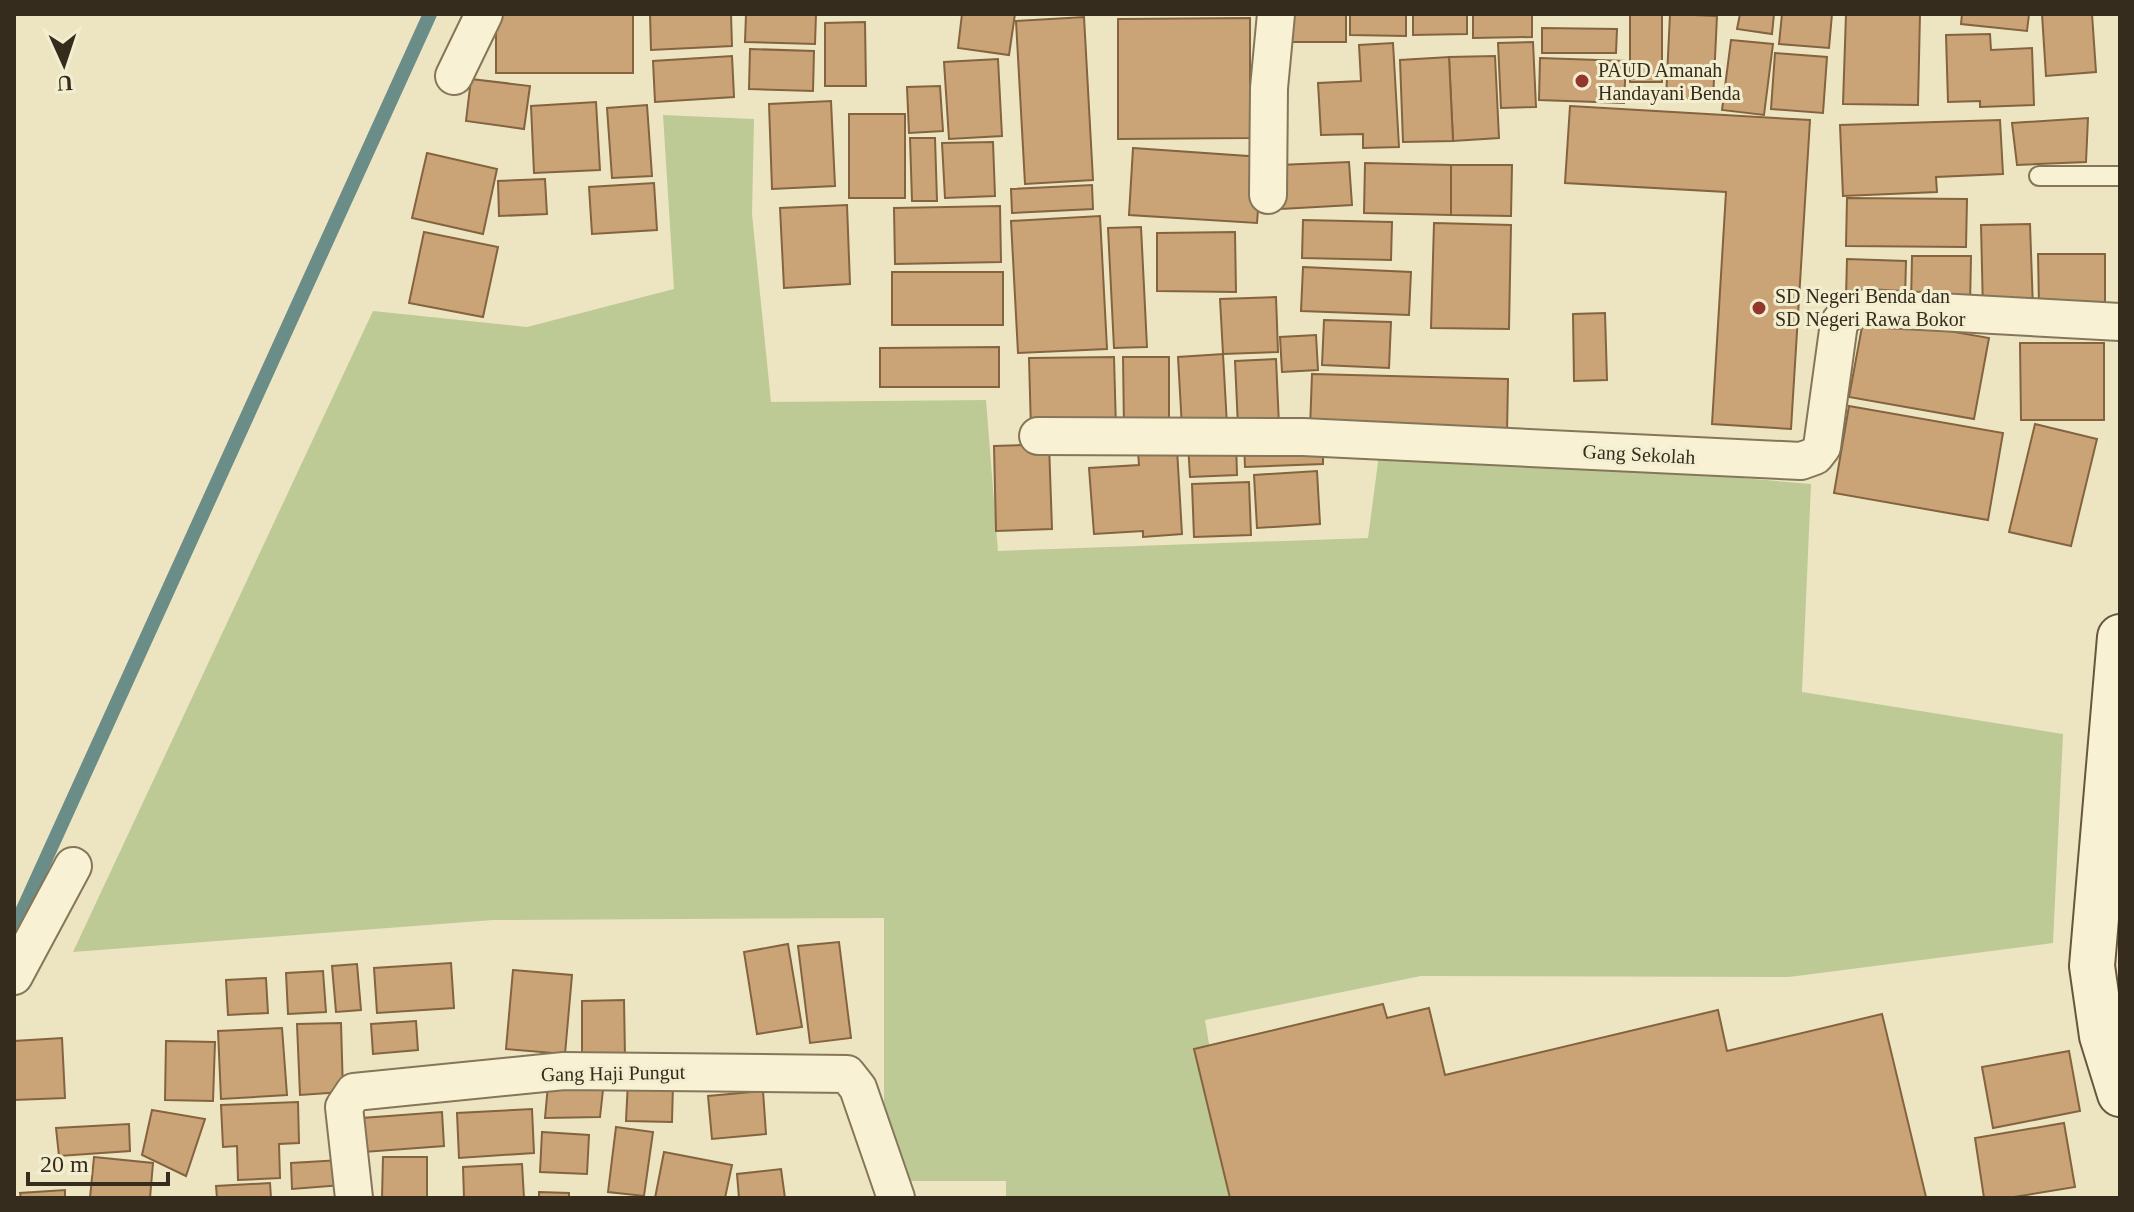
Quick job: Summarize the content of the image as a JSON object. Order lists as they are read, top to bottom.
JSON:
{
  "streets": {
    "street": ["Gang Sekolah", "Gang Haji Pungut"]
  },
  "places": ["PAUD Amanah Handayani Benda", "SD Negeri Benda dan SD Negeri Rawa Bokor"],
  "scale_bar": "20 m",
  "north": "bottom"
}
